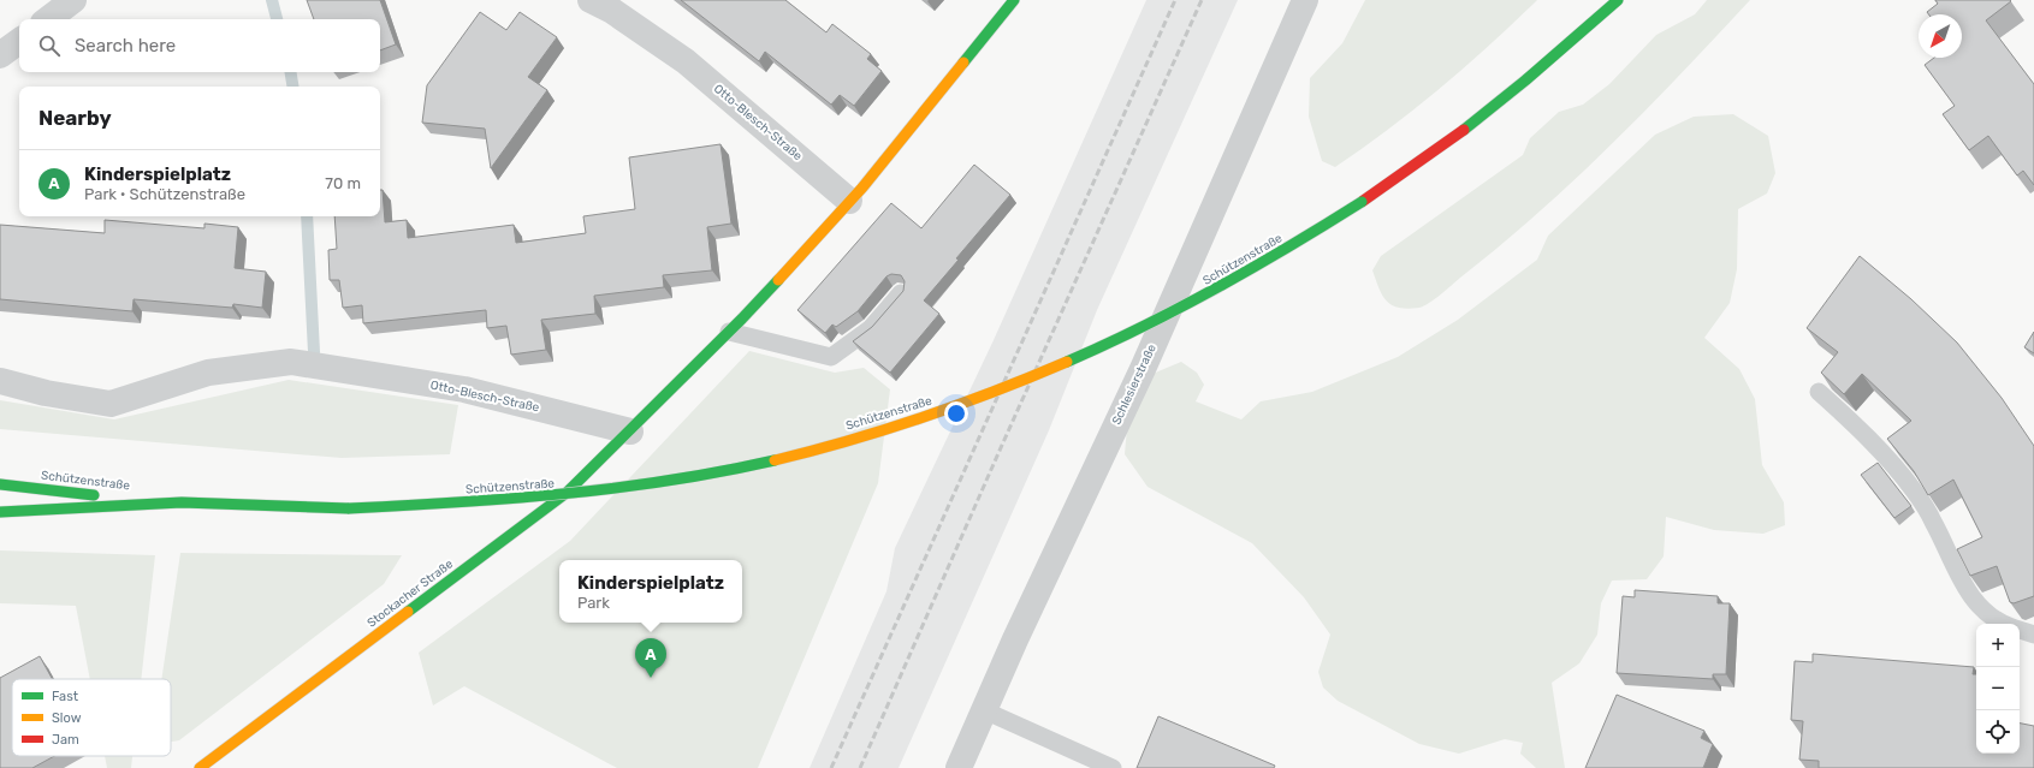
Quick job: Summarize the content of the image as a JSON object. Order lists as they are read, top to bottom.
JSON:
{
  "streets": {
    "main road": ["Schützenstraße", "Stockacher Straße"],
    "street": ["Otto-Blesch-Straße", "Schlesierstraße"]
  },
  "crossings": [
    ["Otto-Blesch-Straße", "Stockacher Straße"]
  ],
  "legend": ["Fast", "Slow", "Jam"],
  "north": "bottom left",
  "page": {
    "search": "Search here",
    "heading": "Nearby",
    "list": [
      {
        "mark": "A",
        "name": "Kinderspielplatz",
        "note": "Park · Schützenstraße",
        "value": "70 m"
      }
    ],
    "popup": ["Kinderspielplatz", "Park"],
    "map_buttons": ["+", "−"],
    "pins": "A"
  }
}
